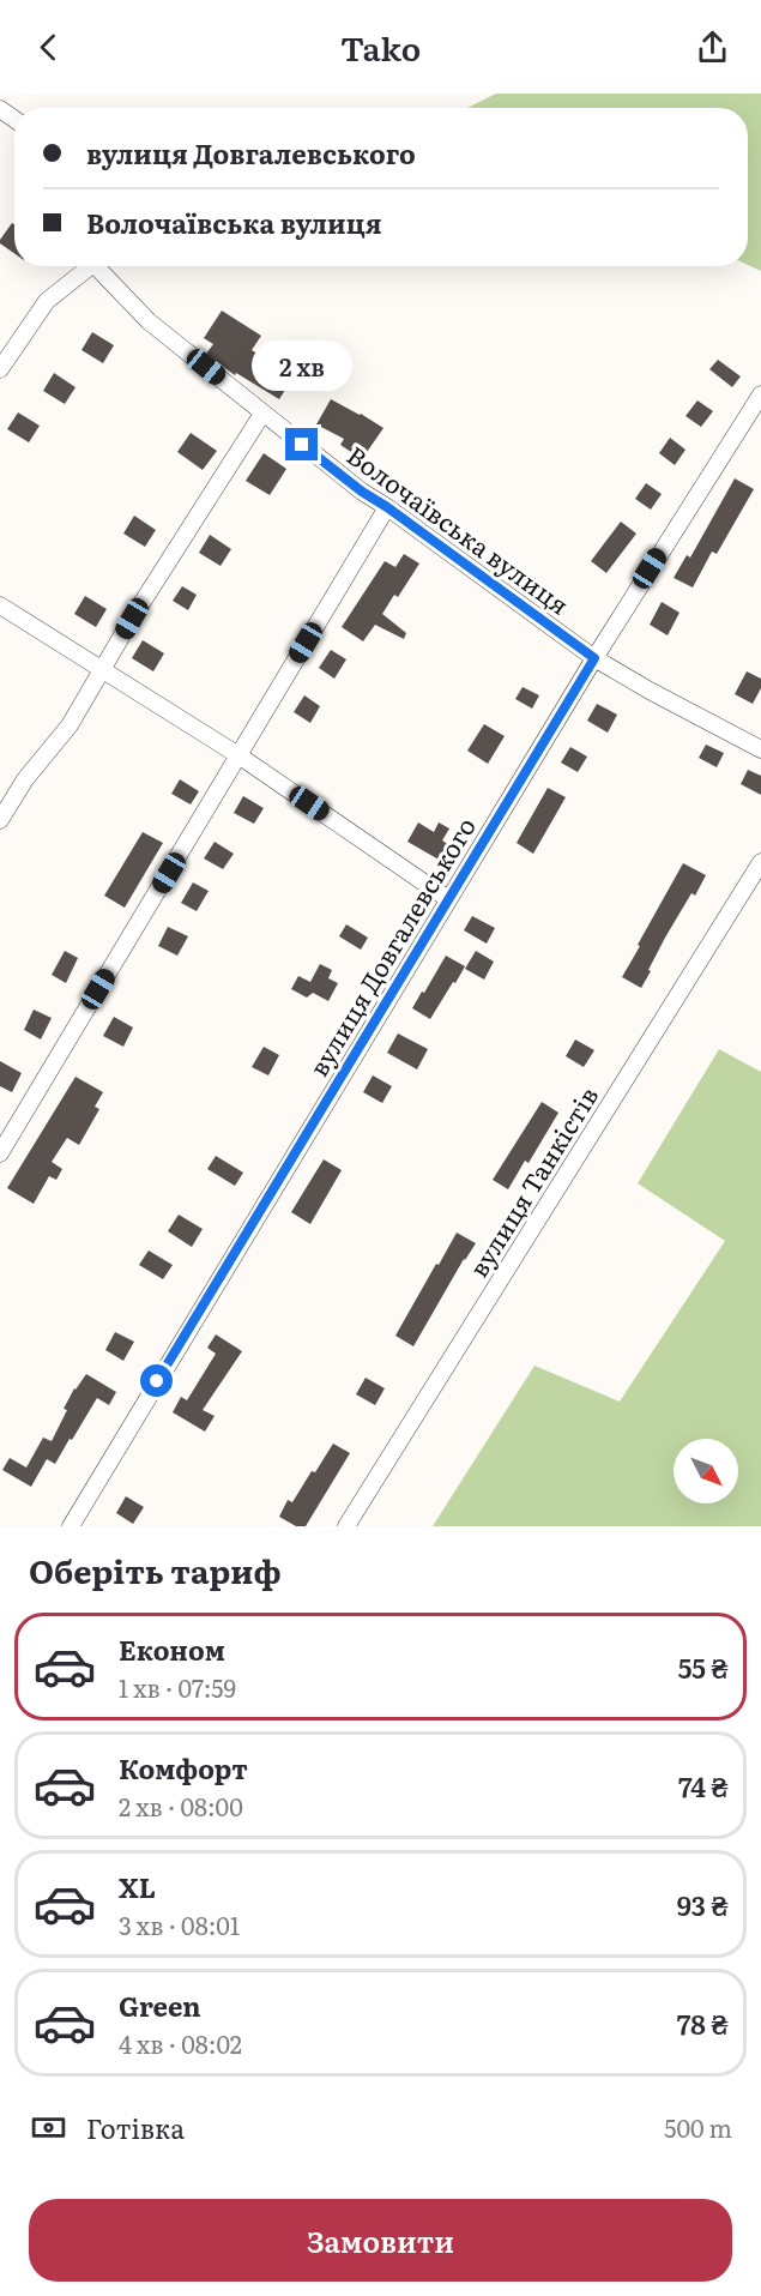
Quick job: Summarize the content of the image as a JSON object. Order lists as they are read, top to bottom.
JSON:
{
  "streets": {
    "street": ["Волочаївська вулиця", "вулиця Довгалевського", "вулиця Танкістів"]
  },
  "crossings": [
    ["Волочаївська вулиця", "вулиця Довгалевського"]
  ],
  "north": "bottom right",
  "page": {
    "header": "Tako",
    "banner": ["вулиця Довгалевського", "Волочаївська вулиця"],
    "bubble": "2 хв",
    "heading": "Оберіть тариф",
    "list": [
      {
        "name": "Економ",
        "note": "1 хв · 07:59",
        "value": "55 ₴"
      },
      {
        "name": "Комфорт",
        "note": "2 хв · 08:00",
        "value": "74 ₴"
      },
      {
        "name": "XL",
        "note": "3 хв · 08:01",
        "value": "93 ₴"
      },
      {
        "name": "Green",
        "note": "4 хв · 08:02",
        "value": "78 ₴"
      }
    ],
    "pay": ["Готівка", "500 m"],
    "buttons": "Замовити"
  }
}
